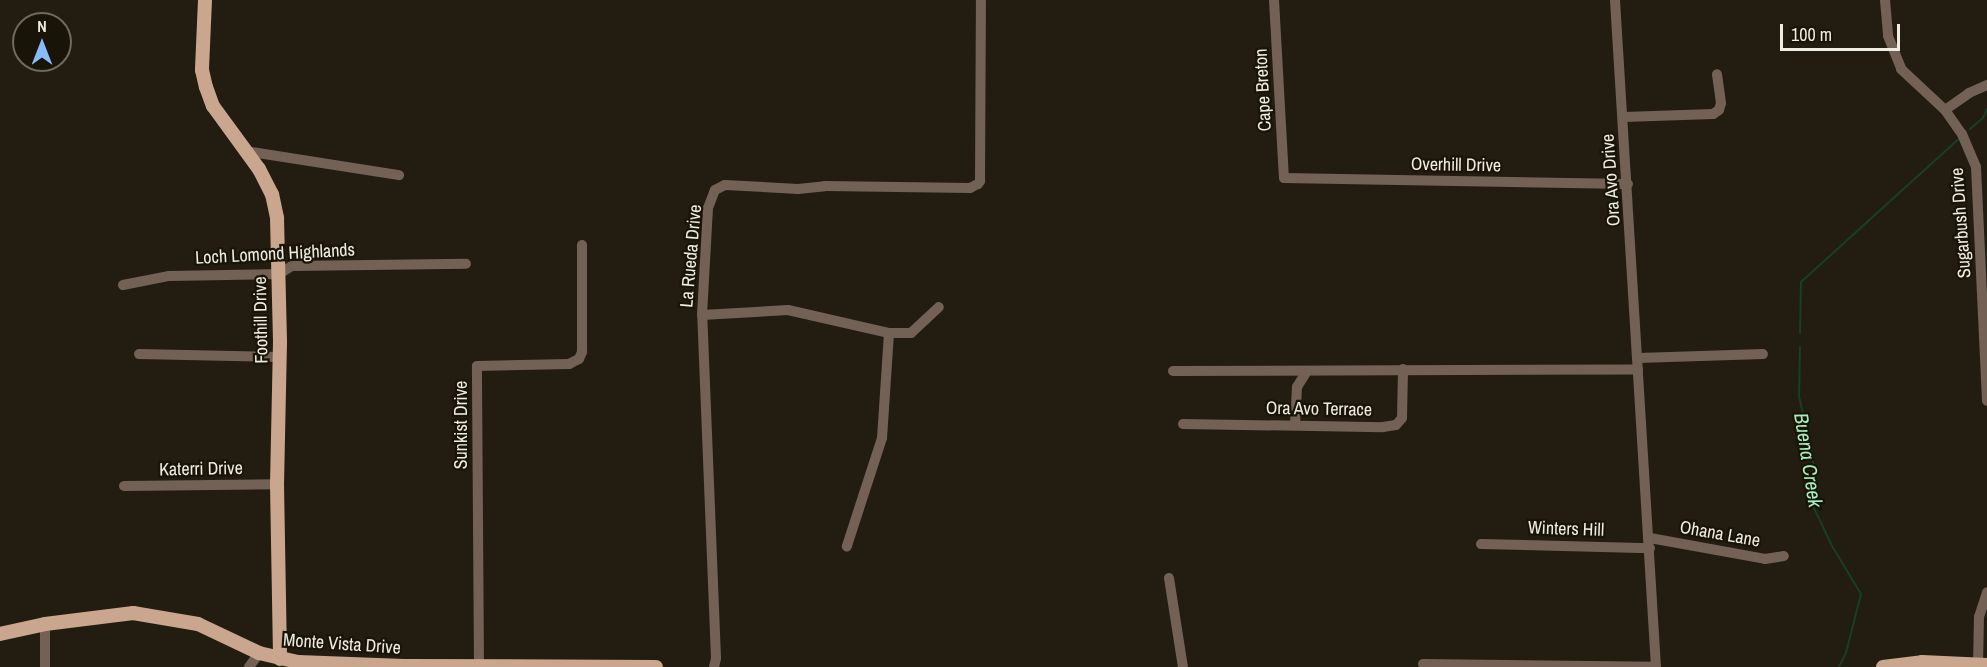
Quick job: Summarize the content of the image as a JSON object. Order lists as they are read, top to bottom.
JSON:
{
  "streets": {
    "main road": ["Foothill Drive", "Monte Vista Drive"],
    "street": [
      "Cape Breton",
      "Overhill Drive",
      "Ora Avo Drive",
      "Sugarbush Drive",
      "Loch Lomond Highlands",
      "La Rueda Drive",
      "Ora Avo Terrace",
      "Sunkist Drive",
      "Katerri Drive",
      "Winters Hill",
      "Ohana Lane"
    ]
  },
  "crossings": [
    ["Cape Breton", "Overhill Drive"],
    ["Overhill Drive", "Ora Avo Drive"],
    ["Ora Avo Drive", "Ora Avo Terrace"],
    ["Ora Avo Drive", "Winters Hill"],
    ["Ora Avo Drive", "Ohana Lane"],
    ["Loch Lomond Highlands", "Foothill Drive"],
    ["Foothill Drive", "Katerri Drive"],
    ["Foothill Drive", "Monte Vista Drive"],
    ["Sunkist Drive", "Monte Vista Drive"],
    ["Winters Hill", "Ohana Lane"]
  ],
  "water": ["Buena Creek"],
  "scale_bar": "100 m",
  "north": "top"
}
